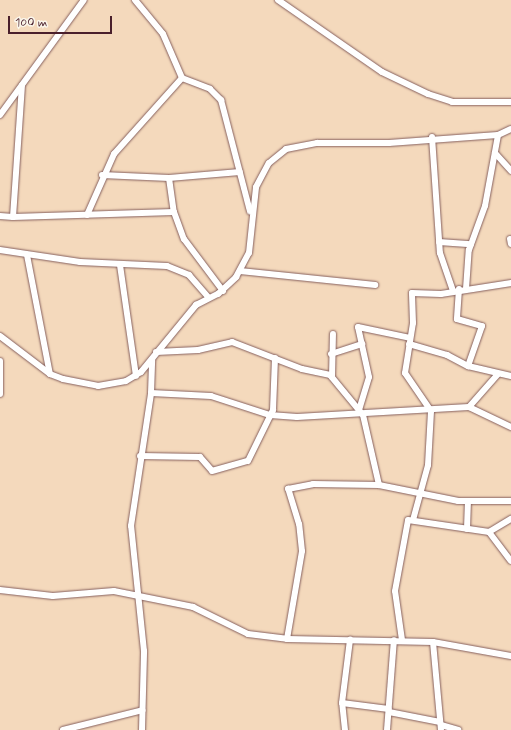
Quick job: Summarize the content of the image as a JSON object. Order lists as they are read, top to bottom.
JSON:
{
  "scale_bar": "100 m"
}
